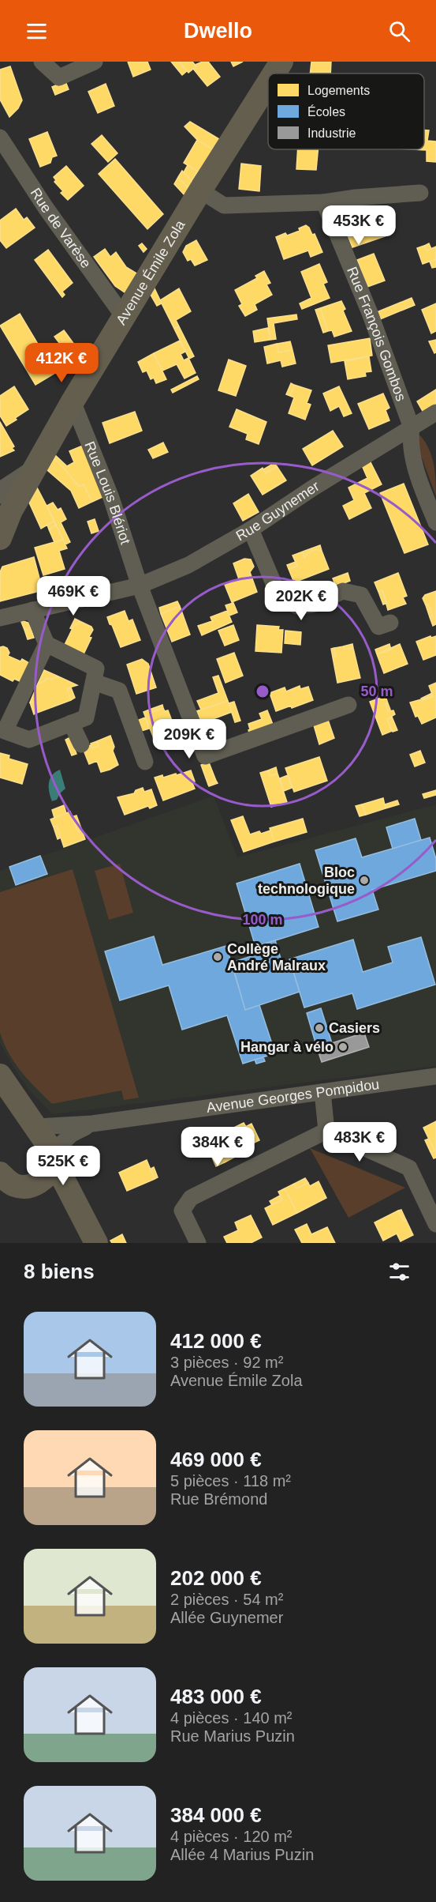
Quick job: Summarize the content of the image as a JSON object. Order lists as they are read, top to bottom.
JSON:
{
  "streets": {
    "main road": ["Avenue Émile Zola"],
    "street": [
      "Rue de Varèse",
      "Rue François Gombos",
      "Rue Louis Blériot",
      "Rue Guynemer",
      "Avenue Georges Pompidou"
    ]
  },
  "crossings": [
    ["Rue de Varèse", "Avenue Émile Zola"],
    ["Avenue Émile Zola", "Rue Louis Blériot"],
    ["Rue François Gombos", "Rue Guynemer"],
    ["Rue Louis Blériot", "Rue Guynemer"]
  ],
  "places": [
    "Bloc technologique",
    "Collège André Malraux",
    "Casiers",
    "Hangar à vélo"
  ],
  "legend": ["Logements", "Écoles", "Industrie"],
  "page": {
    "header": "Dwello",
    "price": [
      "453K €",
      "412K €",
      "469K €",
      "202K €",
      "209K €",
      "483K €",
      "384K €",
      "525K €"
    ],
    "heading": "8 biens",
    "list": [
      {
        "name": "412 000 €",
        "note": "3 pièces · 92 m² · Avenue Émile Zola"
      },
      {
        "name": "469 000 €",
        "note": "5 pièces · 118 m² · Rue Brémond"
      },
      {
        "name": "202 000 €",
        "note": "2 pièces · 54 m² · Allée Guynemer"
      },
      {
        "name": "483 000 €",
        "note": "4 pièces · 140 m² · Rue Marius Puzin"
      },
      {
        "name": "384 000 €",
        "note": "4 pièces · 120 m² · Allée 4 Marius Puzin"
      }
    ]
  },
  "rings": ["50 m", "100 m"]
}
